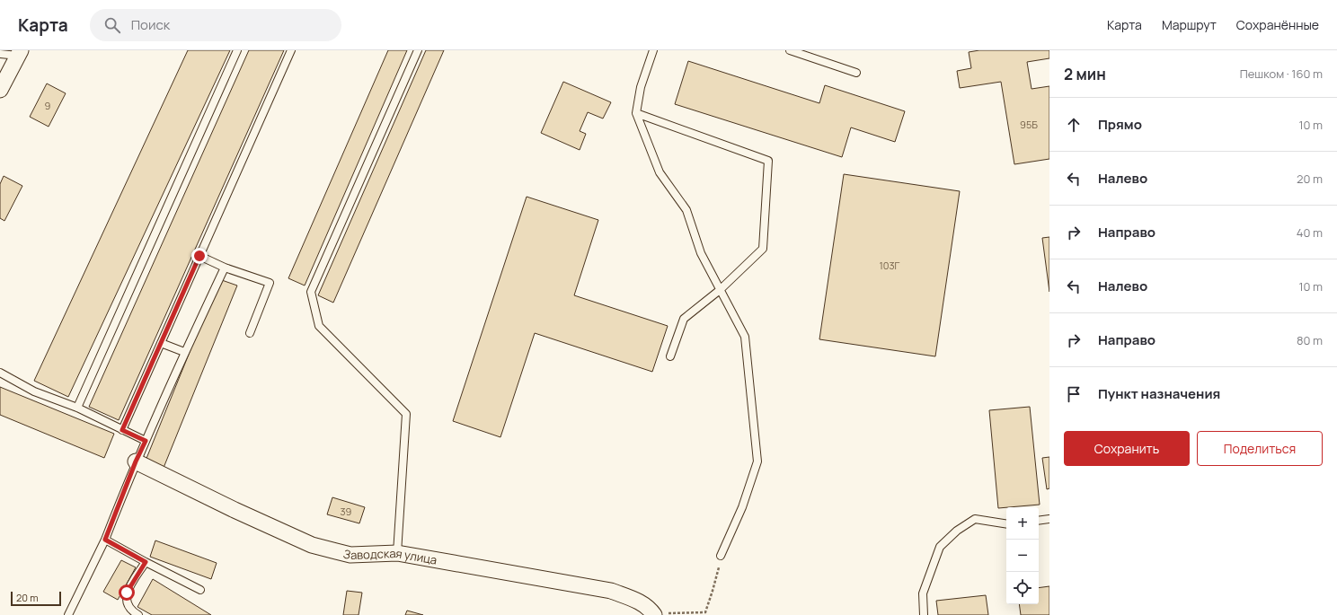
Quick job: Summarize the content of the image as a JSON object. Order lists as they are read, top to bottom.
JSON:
{
  "streets": {
    "street": ["Заводская улица"]
  },
  "house_numbers": [
    "9",
    "95Б",
    "103Г",
    "39"
  ],
  "scale_bar": "20 m",
  "page": {
    "header": "Карта",
    "search": "Поиск",
    "nav": ["Карта", "Маршрут", "Сохранённые"],
    "heading": ["2 мин", "Пешком · 160 m"],
    "list": [
      ["Прямо", "10 m"],
      ["Налево", "20 m"],
      ["Направо", "40 m"],
      ["Налево", "10 m"],
      ["Направо", "80 m"],
      "Пункт назначения"
    ],
    "buttons": ["Сохранить", "Поделиться"],
    "map_buttons": ["+", "−"],
    "scale": "20 m"
  }
}
